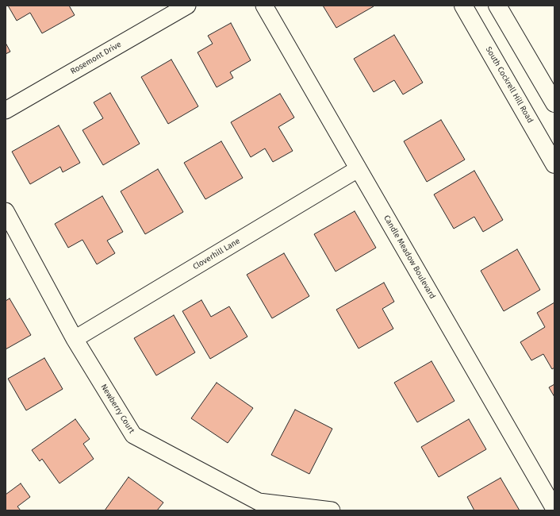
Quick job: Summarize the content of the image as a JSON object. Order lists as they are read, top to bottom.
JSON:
{
  "streets": {
    "main road": ["South Cockrell Hill Road"],
    "street": [
      "Rosemont Drive",
      "Cloverhill Lane",
      "Candle Meadow Boulevard",
      "Newberry Court"
    ]
  },
  "crossings": [
    ["Cloverhill Lane", "Candle Meadow Boulevard"],
    ["Cloverhill Lane", "Newberry Court"]
  ]
}
